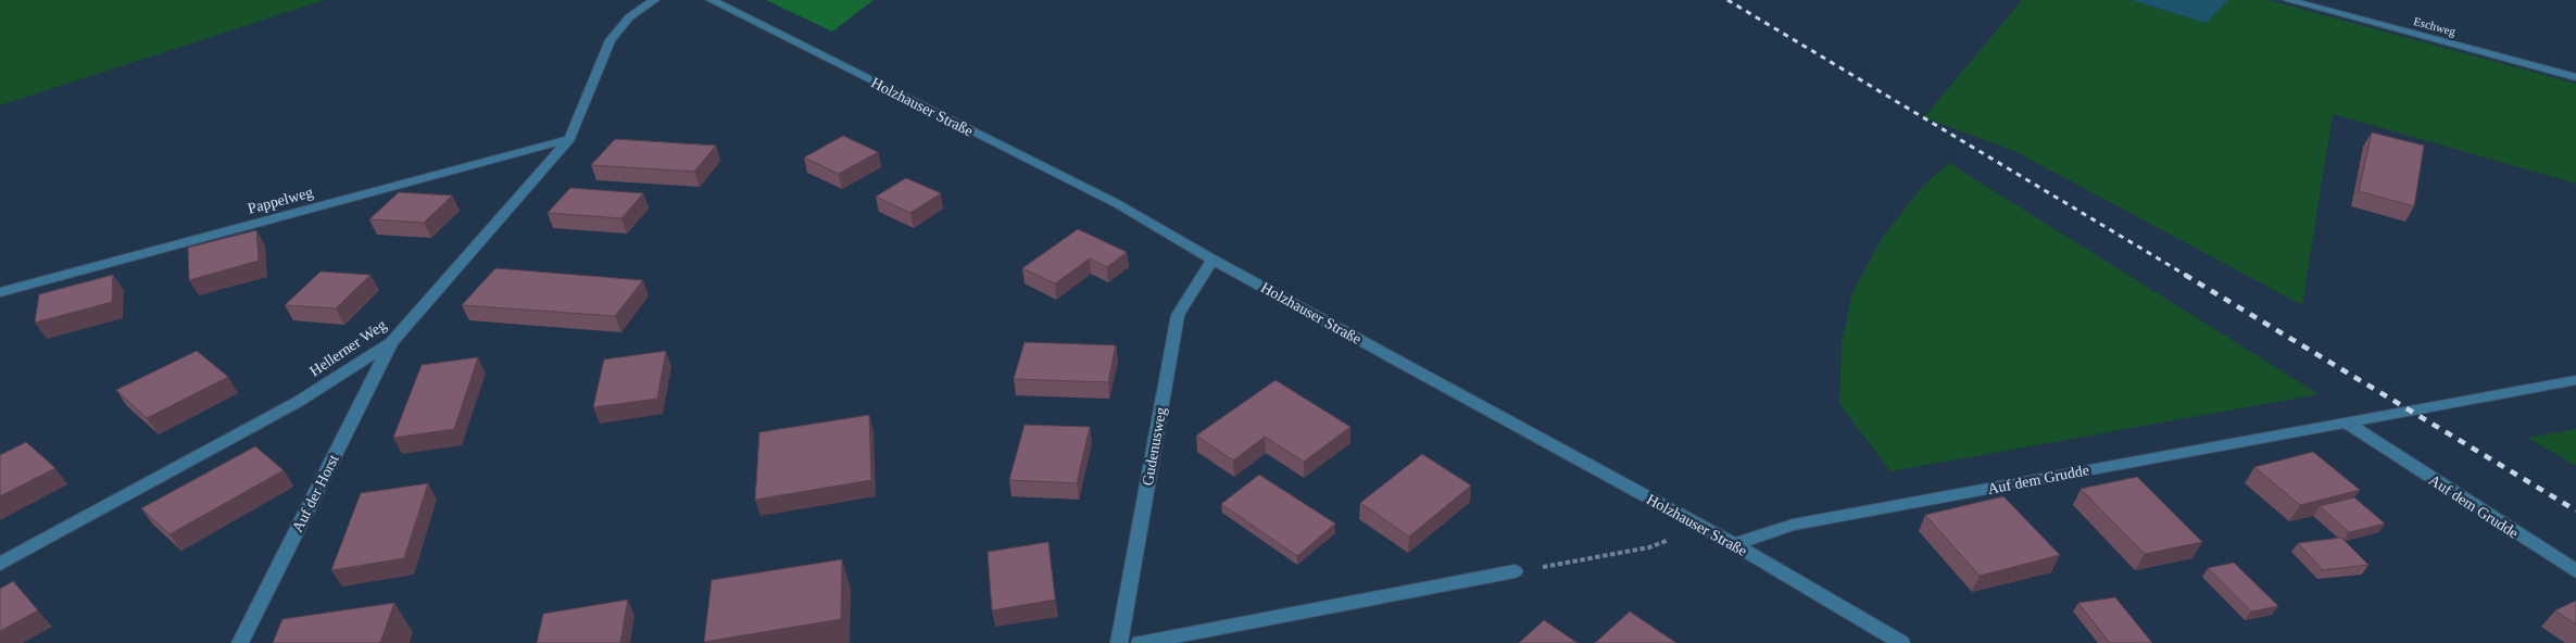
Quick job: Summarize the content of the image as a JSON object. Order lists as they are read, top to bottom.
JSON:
{
  "streets": {
    "street": [
      "Eschweg",
      "Holzhauser Straße",
      "Pappelweg",
      "Hellerner Weg",
      "Gudenusweg",
      "Auf dem Grudde",
      "Auf der Horst"
    ]
  },
  "crossings": [
    ["Holzhauser Straße", "Gudenusweg"],
    ["Holzhauser Straße", "Auf dem Grudde"],
    ["Pappelweg", "Hellerner Weg"],
    ["Hellerner Weg", "Auf der Horst"]
  ]
}
